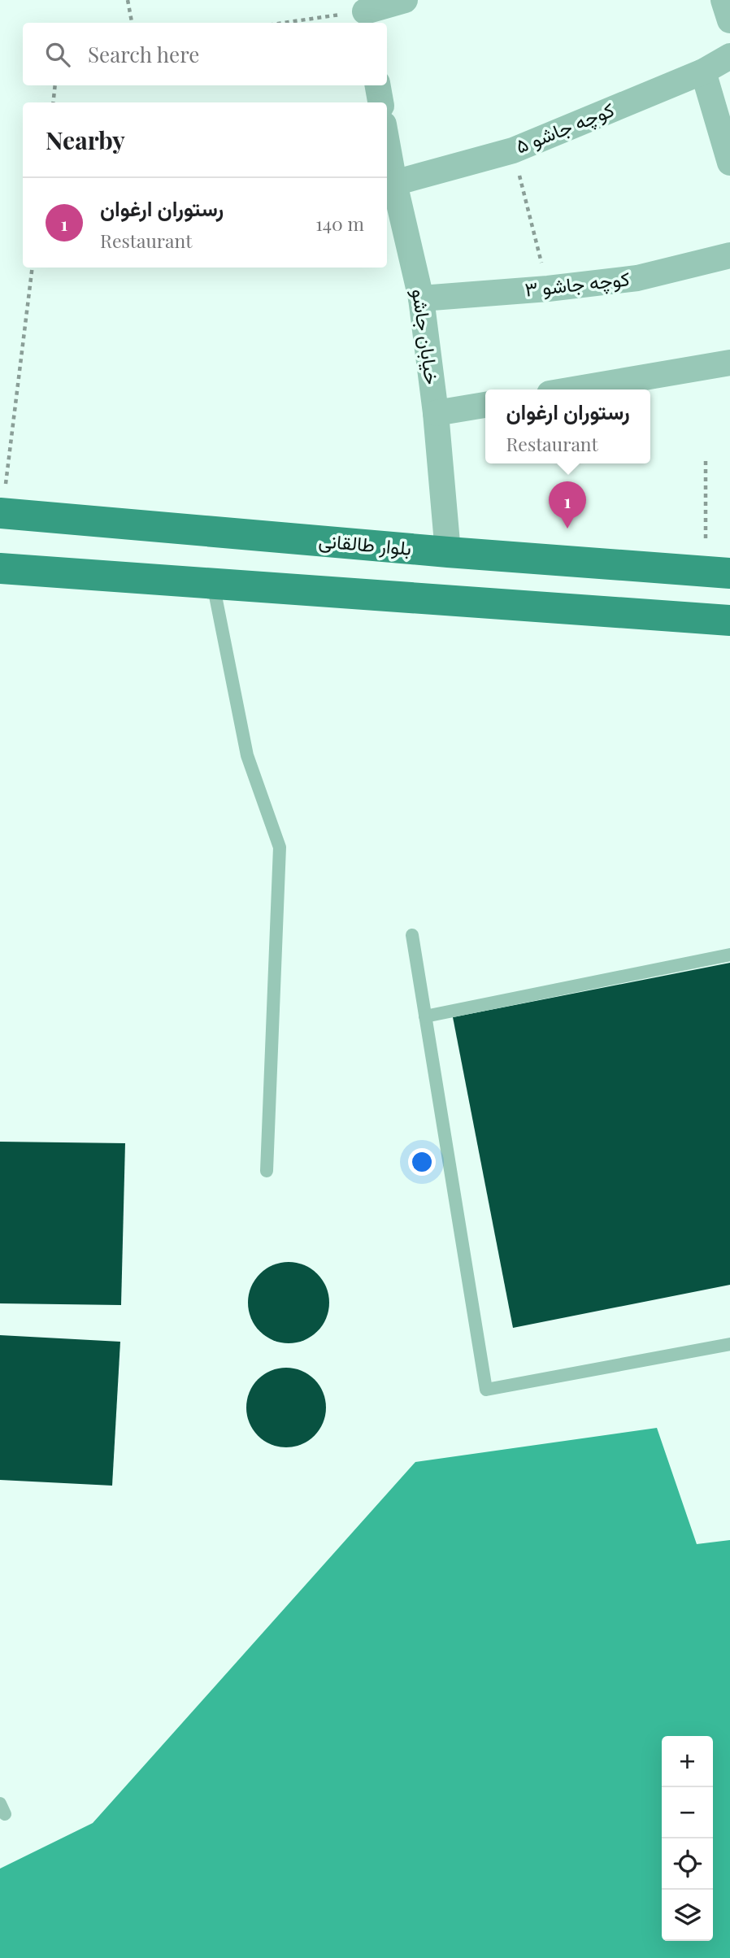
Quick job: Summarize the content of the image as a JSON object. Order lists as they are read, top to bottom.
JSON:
{
  "streets": {
    "main road": ["بلوار طالقانی"],
    "street": ["کوچه جاشو ۵", "کوچه جاشو ۳", "خیابان جاشو"]
  },
  "crossings": [
    ["کوچه جاشو ۵", "خیابان جاشو"],
    ["کوچه جاشو ۳", "خیابان جاشو"],
    ["خیابان جاشو", "بلوار طالقانی"]
  ],
  "page": {
    "search": "Search here",
    "heading": "Nearby",
    "list": [
      {
        "mark": "1",
        "name": "رستوران ارغوان",
        "note": "Restaurant",
        "value": "140 m"
      }
    ],
    "popup": ["رستوران ارغوان", "Restaurant"],
    "pins": "1",
    "map_buttons": ["+", "−"]
  }
}
